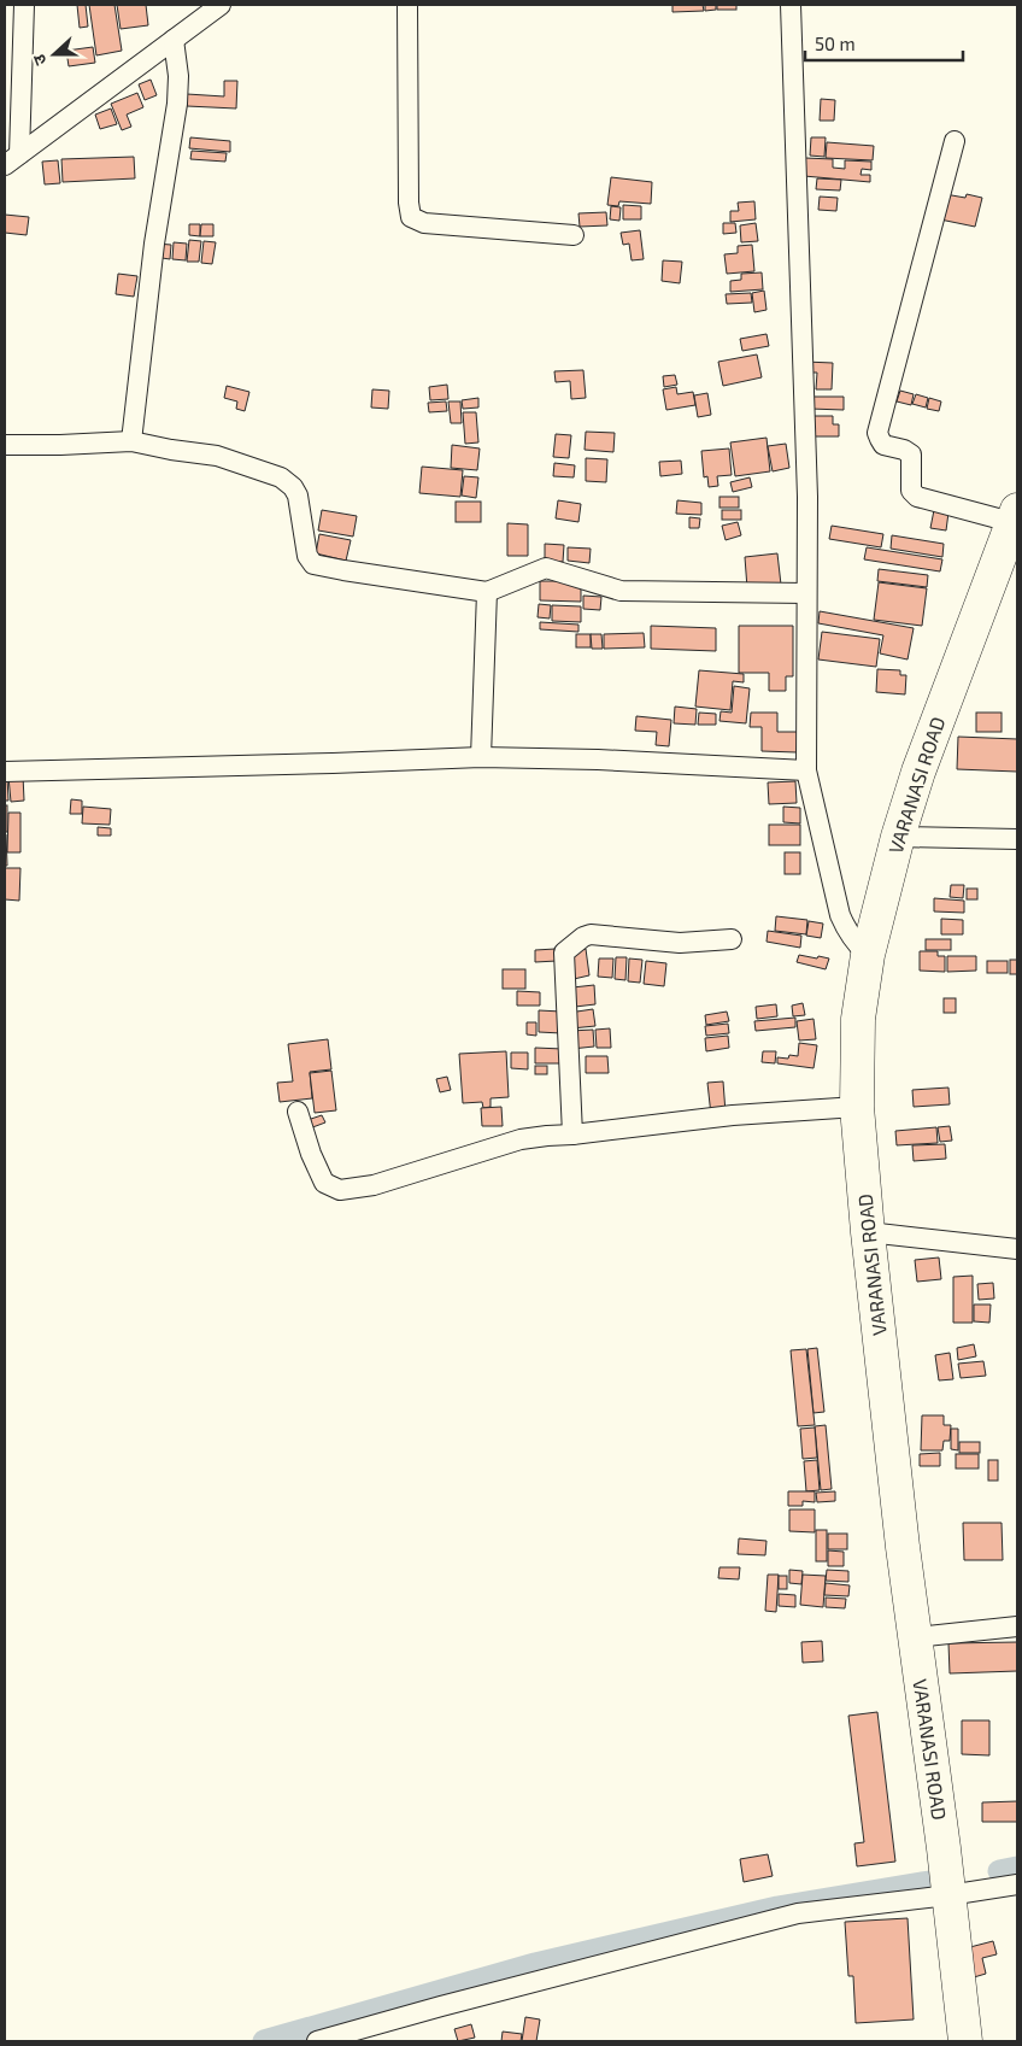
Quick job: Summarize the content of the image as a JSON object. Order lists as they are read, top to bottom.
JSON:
{
  "streets": {
    "highway": ["VARANASI ROAD"]
  },
  "scale_bar": "50 m",
  "north": "left"
}
